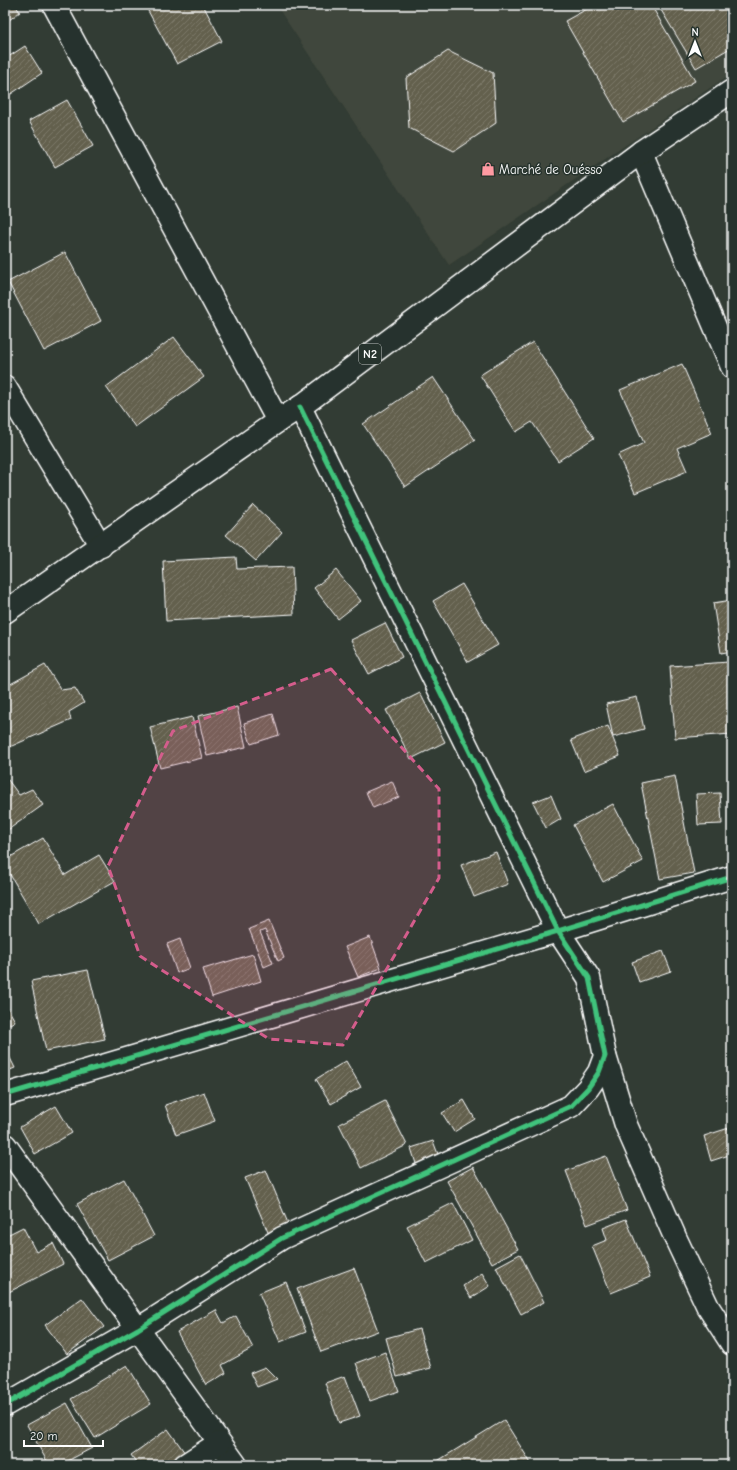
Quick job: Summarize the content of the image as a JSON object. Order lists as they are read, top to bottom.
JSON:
{
  "streets": {
    "main road": ["N2"]
  },
  "places": {
    "shop": ["Marché de Ouésso"]
  },
  "scale_bar": "20 m",
  "north": "top"
}
